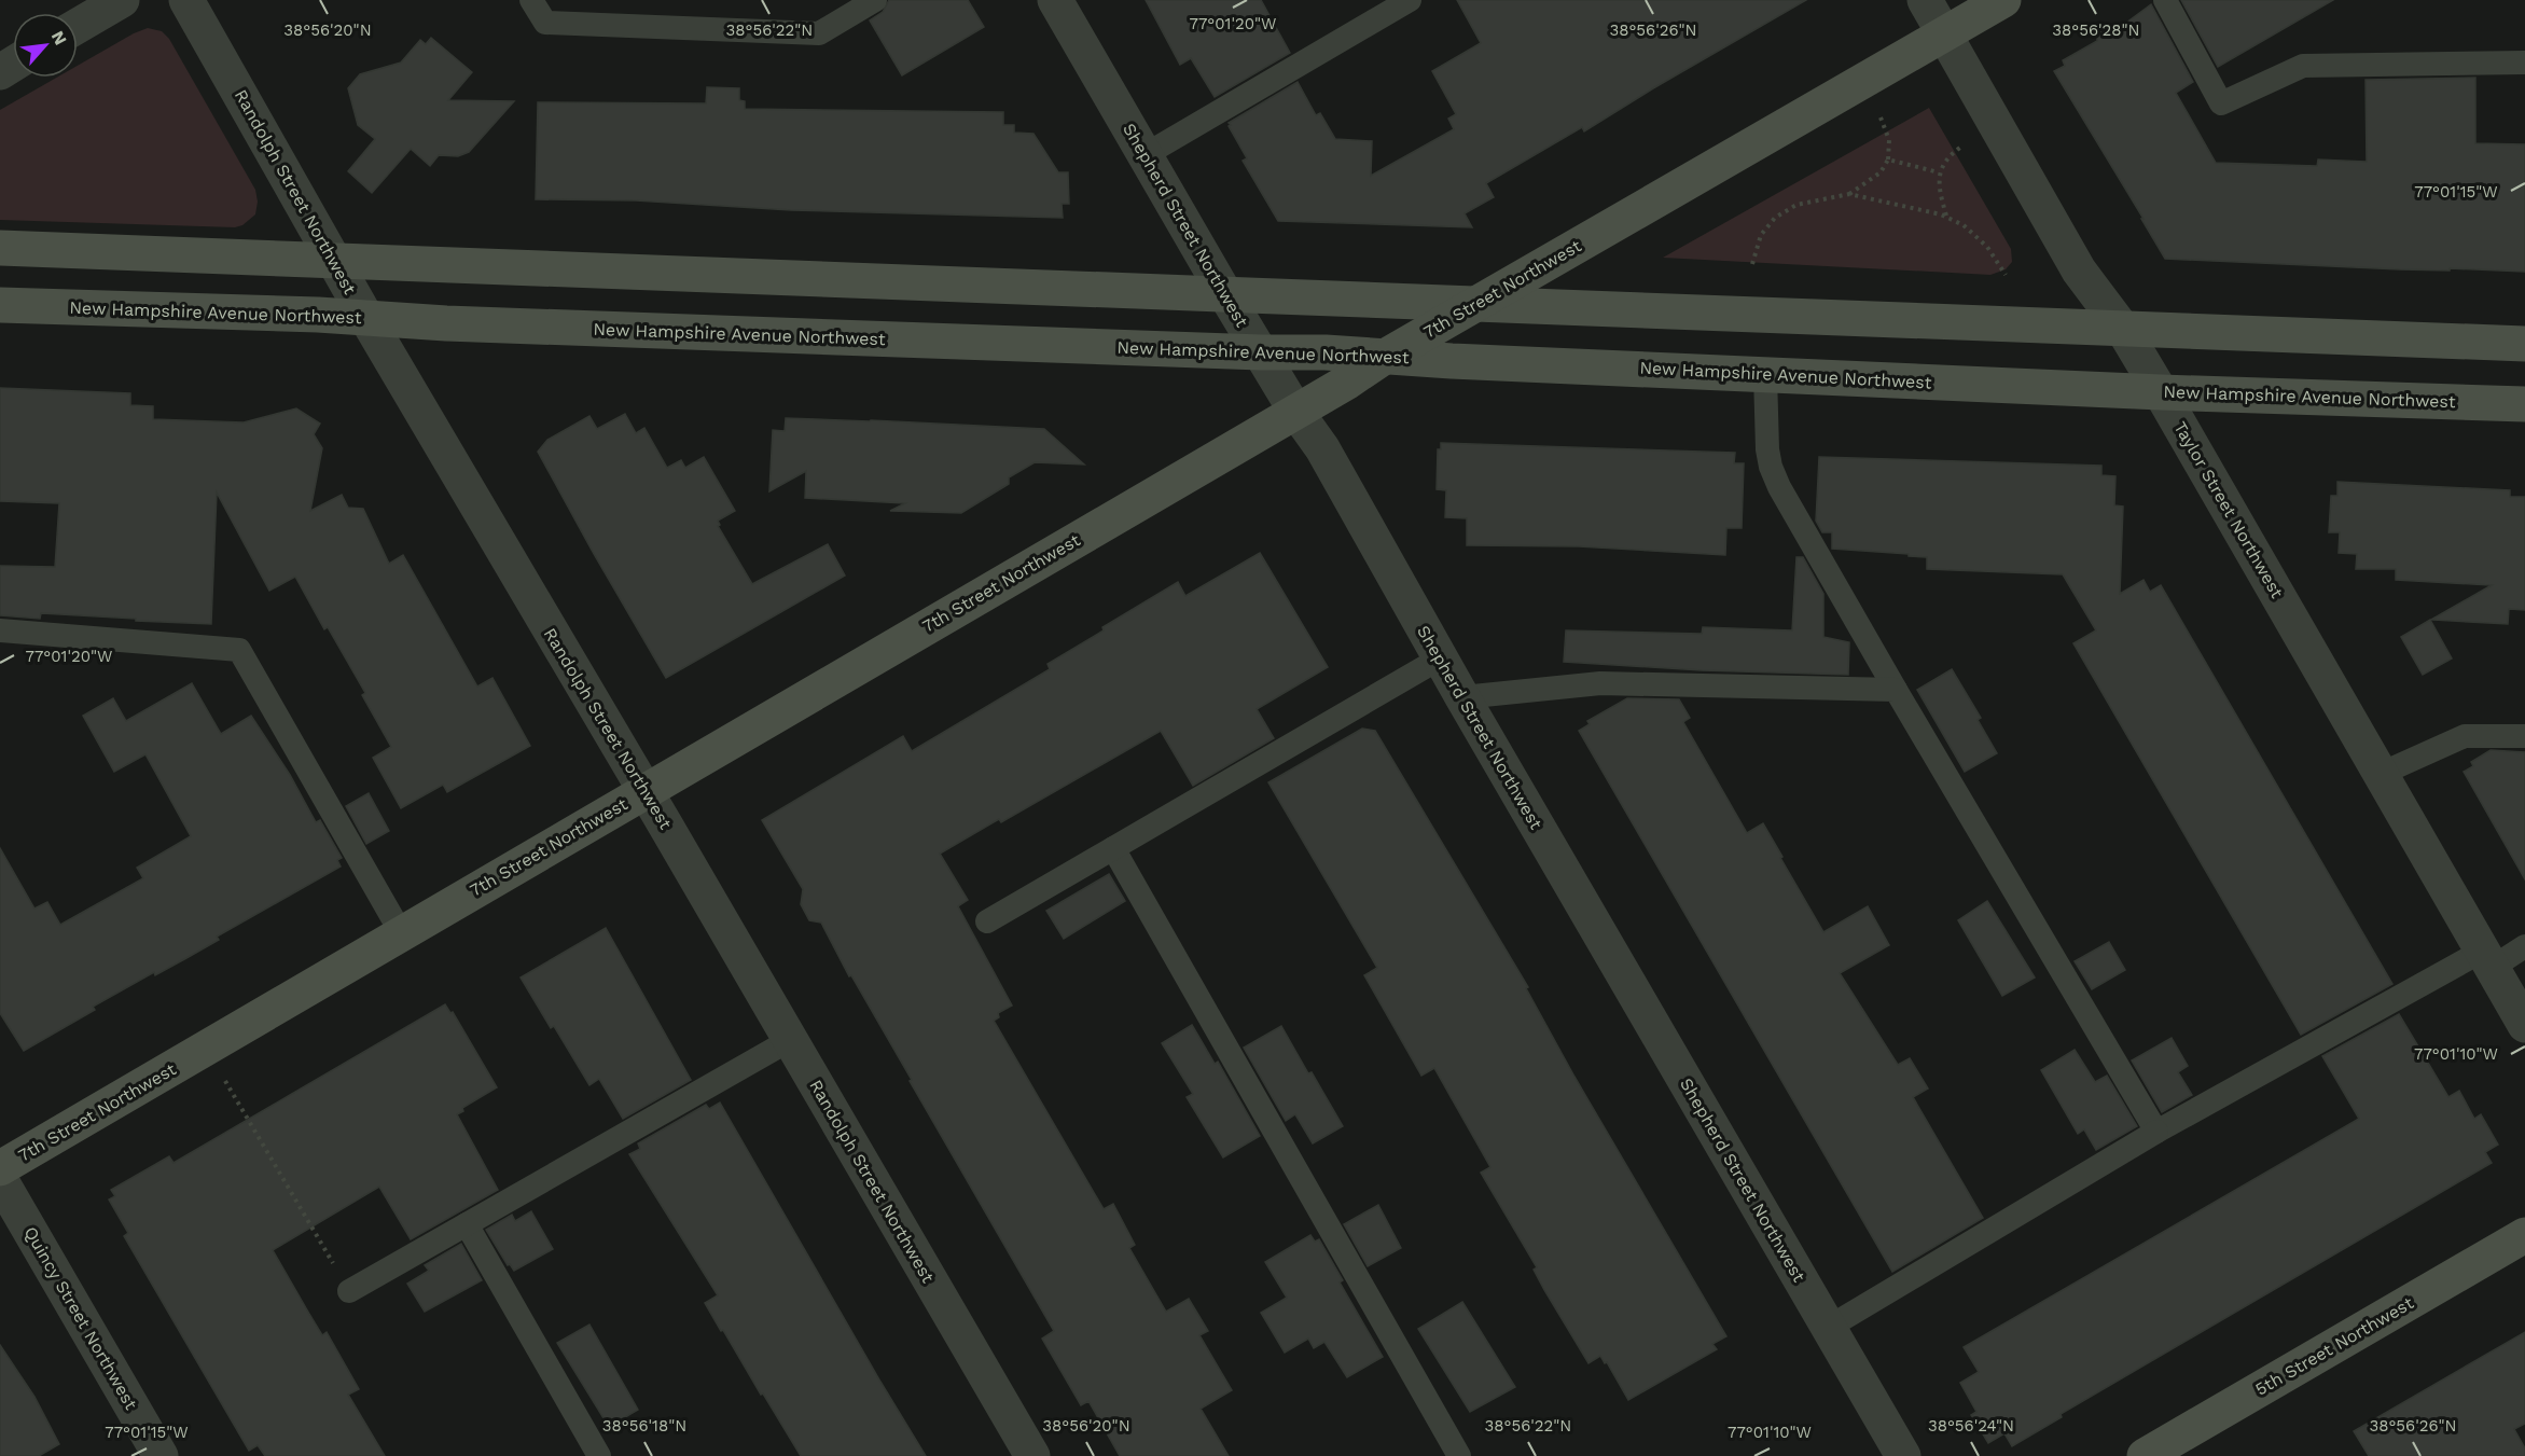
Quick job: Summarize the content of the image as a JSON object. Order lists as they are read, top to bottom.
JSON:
{
  "streets": {
    "main road": ["7th Street Northwest", "New Hampshire Avenue Northwest", "5th Street Northwest"],
    "street": [
      "Randolph Street Northwest",
      "Shepherd Street Northwest",
      "Taylor Street Northwest",
      "Quincy Street Northwest"
    ]
  },
  "crossings": [
    ["Randolph Street Northwest", "7th Street Northwest"],
    ["Randolph Street Northwest", "New Hampshire Avenue Northwest"],
    ["Shepherd Street Northwest", "7th Street Northwest"],
    ["Shepherd Street Northwest", "New Hampshire Avenue Northwest"],
    ["7th Street Northwest", "New Hampshire Avenue Northwest"],
    ["7th Street Northwest", "Taylor Street Northwest"],
    ["New Hampshire Avenue Northwest", "Taylor Street Northwest"]
  ],
  "north": "top right",
  "coordinates": [
    "77°01'20\"W",
    "38°56'20\"N",
    "38°56'22\"N",
    "38°56'26\"N",
    "38°56'28\"N",
    "77°01'15\"W",
    "77°01'10\"W",
    "38°56'18\"N",
    "38°56'24\"N"
  ]
}
